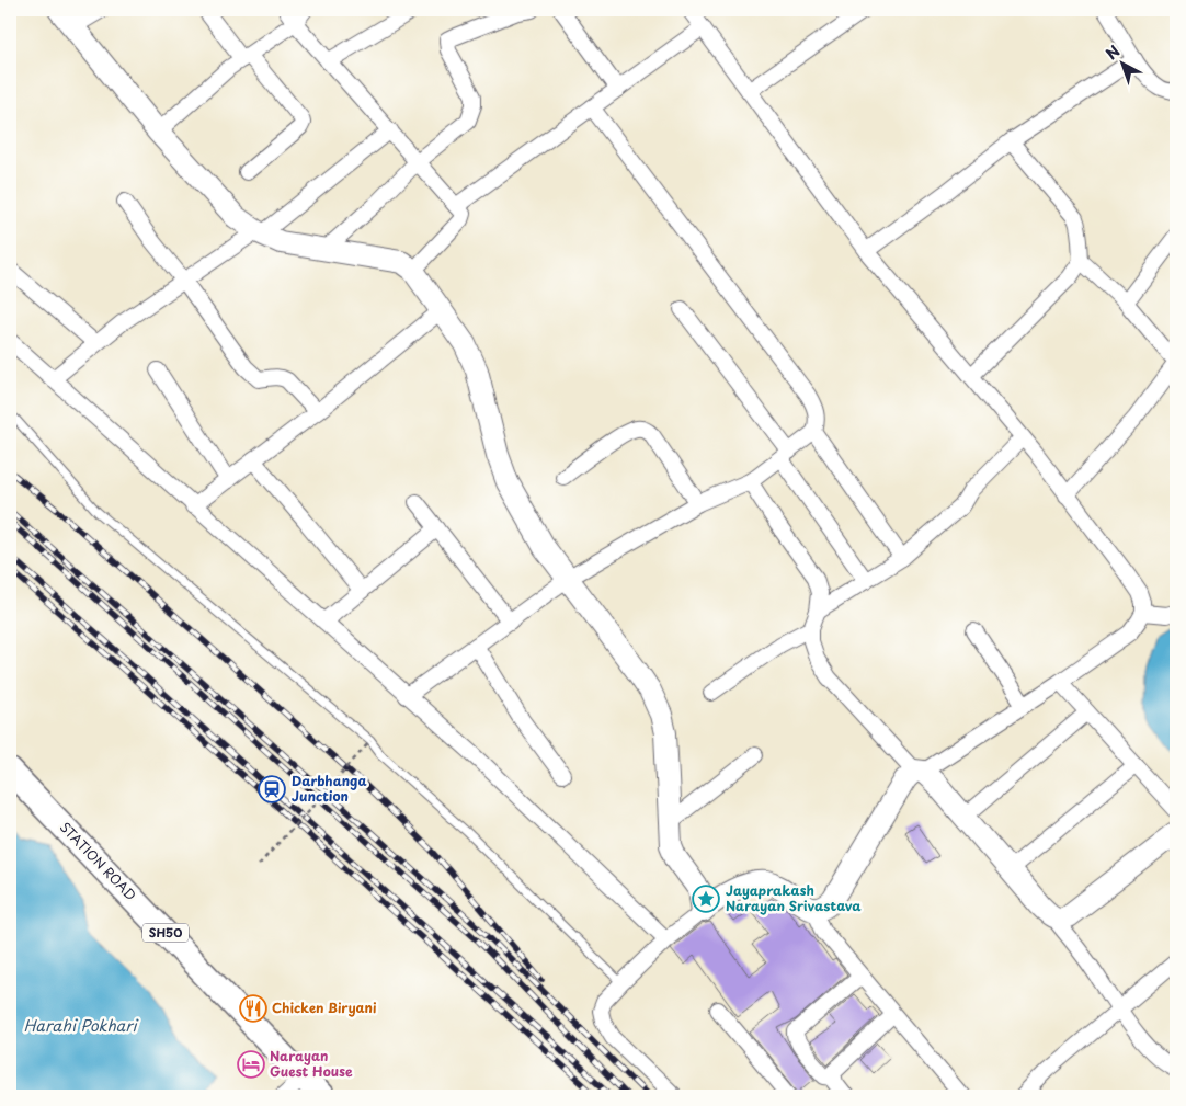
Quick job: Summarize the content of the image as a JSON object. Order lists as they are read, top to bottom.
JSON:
{
  "streets": {
    "main road": ["STATION ROAD", "SH50"]
  },
  "water": ["Harahi Pokhari"],
  "places": {
    "station": ["Darbhanga Junction"],
    "place": ["Jayaprakash Narayan Srivastava"],
    "restaurant": ["Chicken Biryani"],
    "hotel": ["Narayan Guest House"]
  },
  "north": "top left"
}
